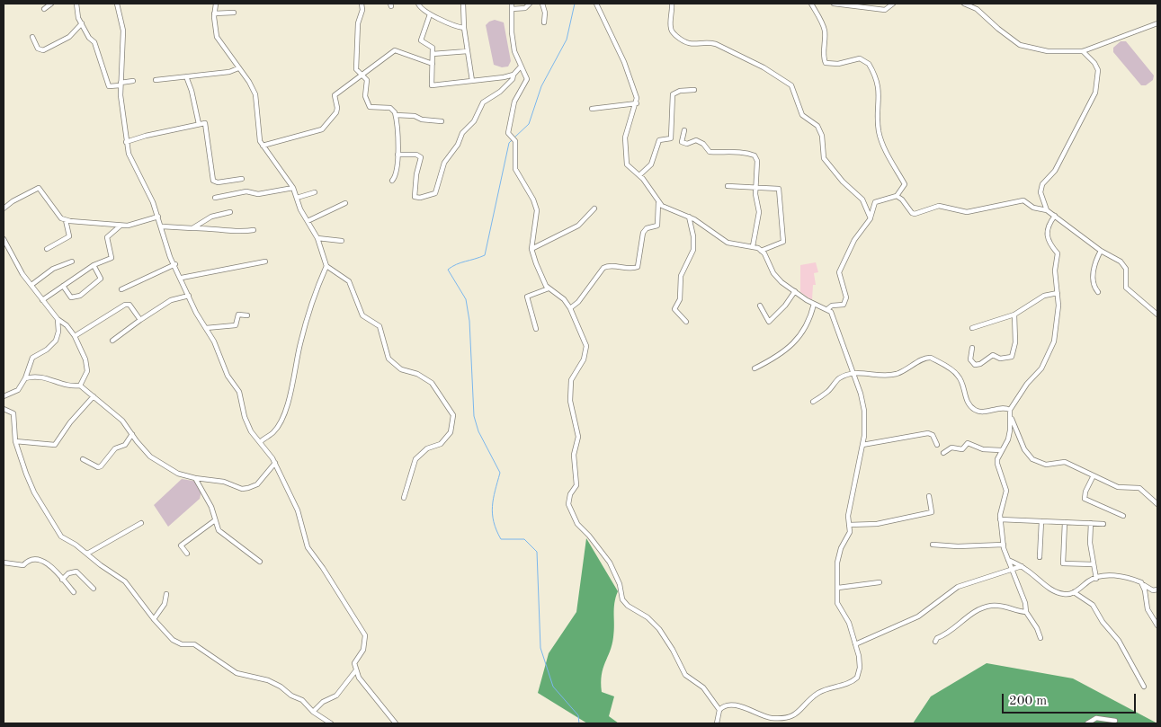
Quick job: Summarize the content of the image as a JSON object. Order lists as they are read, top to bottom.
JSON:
{
  "scale_bar": "200 m"
}
